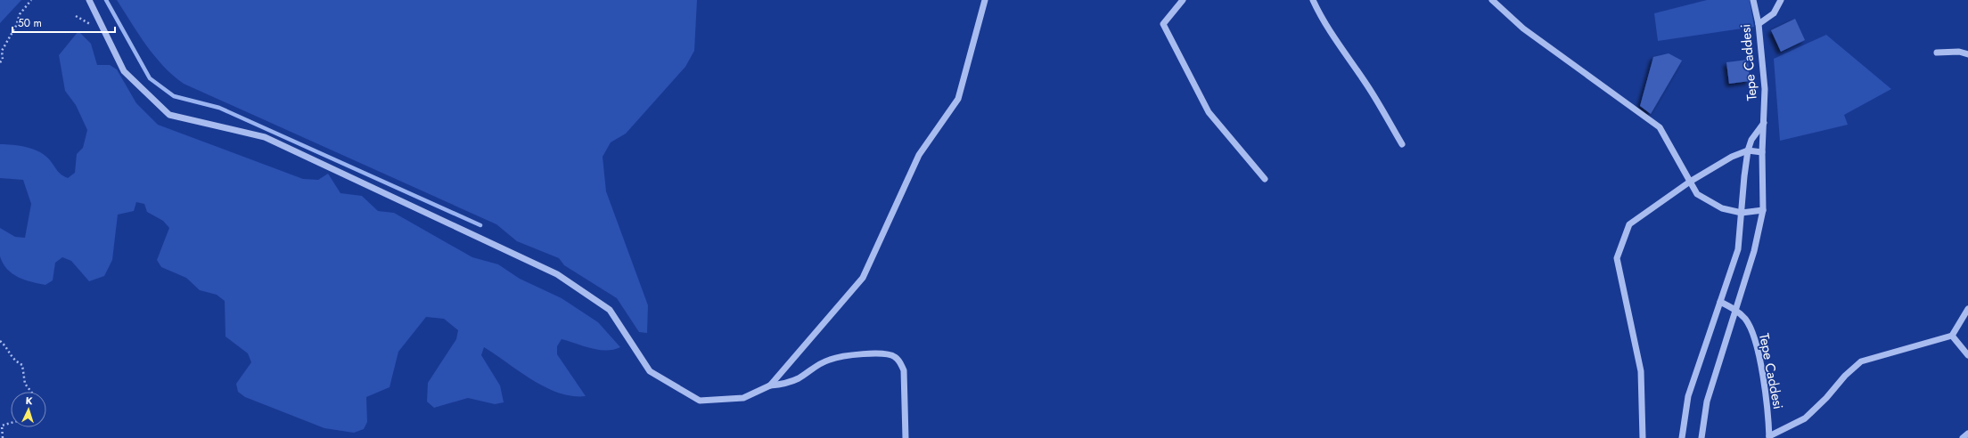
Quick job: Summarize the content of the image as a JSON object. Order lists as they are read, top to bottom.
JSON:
{
  "streets": {
    "street": ["Tepe Caddesi"]
  },
  "scale_bar": "50 m",
  "north": "top"
}
